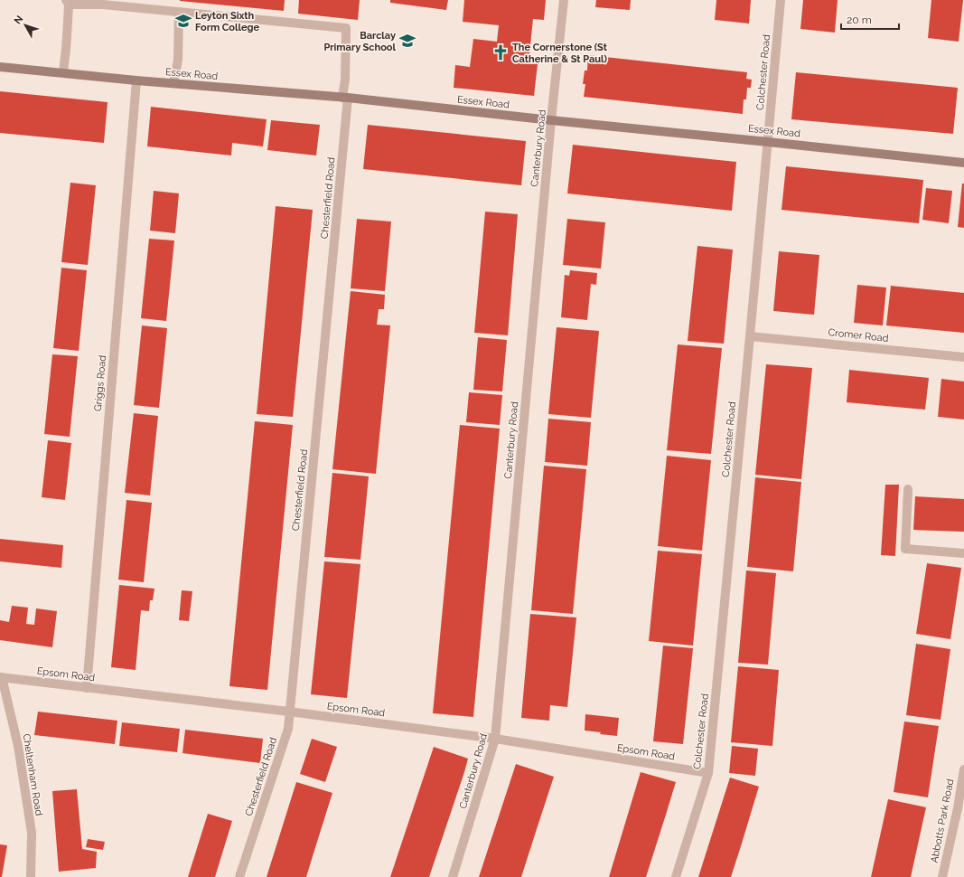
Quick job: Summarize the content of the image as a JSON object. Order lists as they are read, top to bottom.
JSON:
{
  "streets": {
    "street": [
      "Colchester Road",
      "Essex Road",
      "Canterbury Road",
      "Chesterfield Road",
      "Cromer Road",
      "Griggs Road",
      "Epsom Road",
      "Cheltenham Road",
      "Abbotts Park Road"
    ]
  },
  "crossings": [
    ["Colchester Road", "Essex Road"],
    ["Colchester Road", "Cromer Road"],
    ["Colchester Road", "Epsom Road"],
    ["Essex Road", "Canterbury Road"],
    ["Essex Road", "Chesterfield Road"],
    ["Essex Road", "Griggs Road"],
    ["Canterbury Road", "Epsom Road"],
    ["Chesterfield Road", "Epsom Road"],
    ["Griggs Road", "Epsom Road"],
    ["Epsom Road", "Cheltenham Road"]
  ],
  "places": {
    "school or university": ["Leyton Sixth Form College", "Barclay Primary School"],
    "church": ["The Cornerstone (St Catherine & St Paul)"]
  },
  "scale_bar": "20 m",
  "north": "top left"
}
